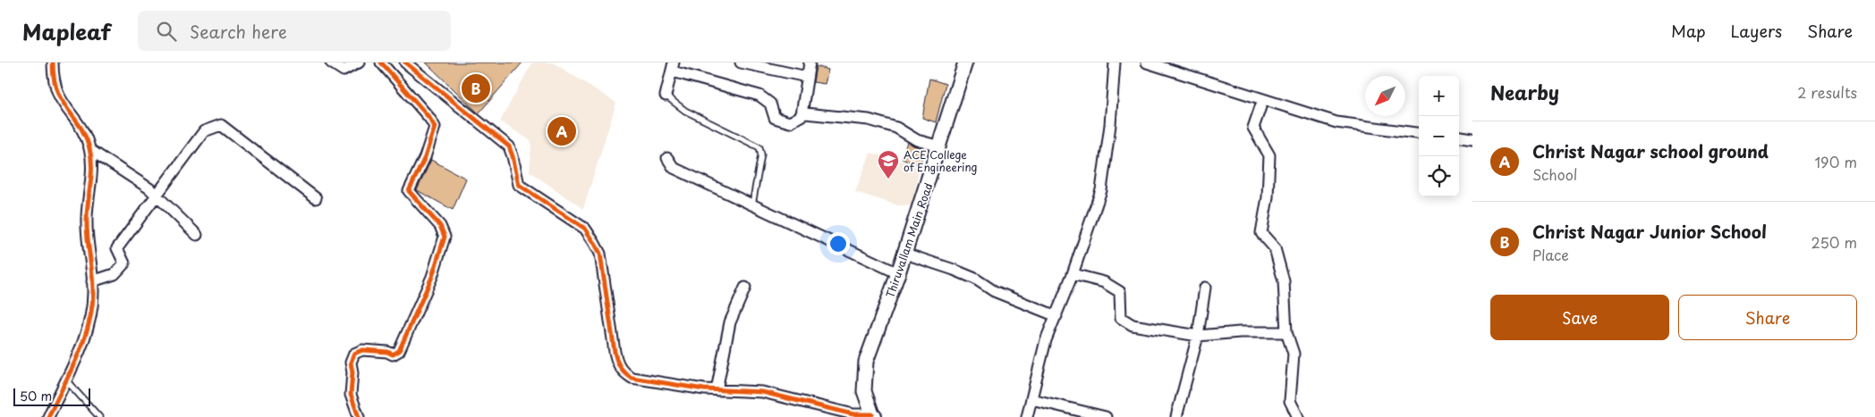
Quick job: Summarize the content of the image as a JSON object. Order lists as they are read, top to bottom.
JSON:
{
  "streets": {
    "main road": ["Thiruvallam Main Road"]
  },
  "places": {
    "school or university": ["ACE College of Engineering"]
  },
  "scale_bar": "50 m",
  "north": "bottom left",
  "page": {
    "header": "Mapleaf",
    "search": "Search here",
    "nav": ["Map", "Layers", "Share"],
    "heading": ["Nearby", "2 results"],
    "pins": ["B", "A"],
    "map_buttons": ["+", "−"],
    "list": [
      {
        "mark": "A",
        "name": "Christ Nagar school ground",
        "note": "School",
        "value": "190 m"
      },
      {
        "mark": "B",
        "name": "Christ Nagar Junior School",
        "note": "Place",
        "value": "250 m"
      }
    ],
    "buttons": ["Save", "Share"],
    "scale": "50 m"
  }
}
